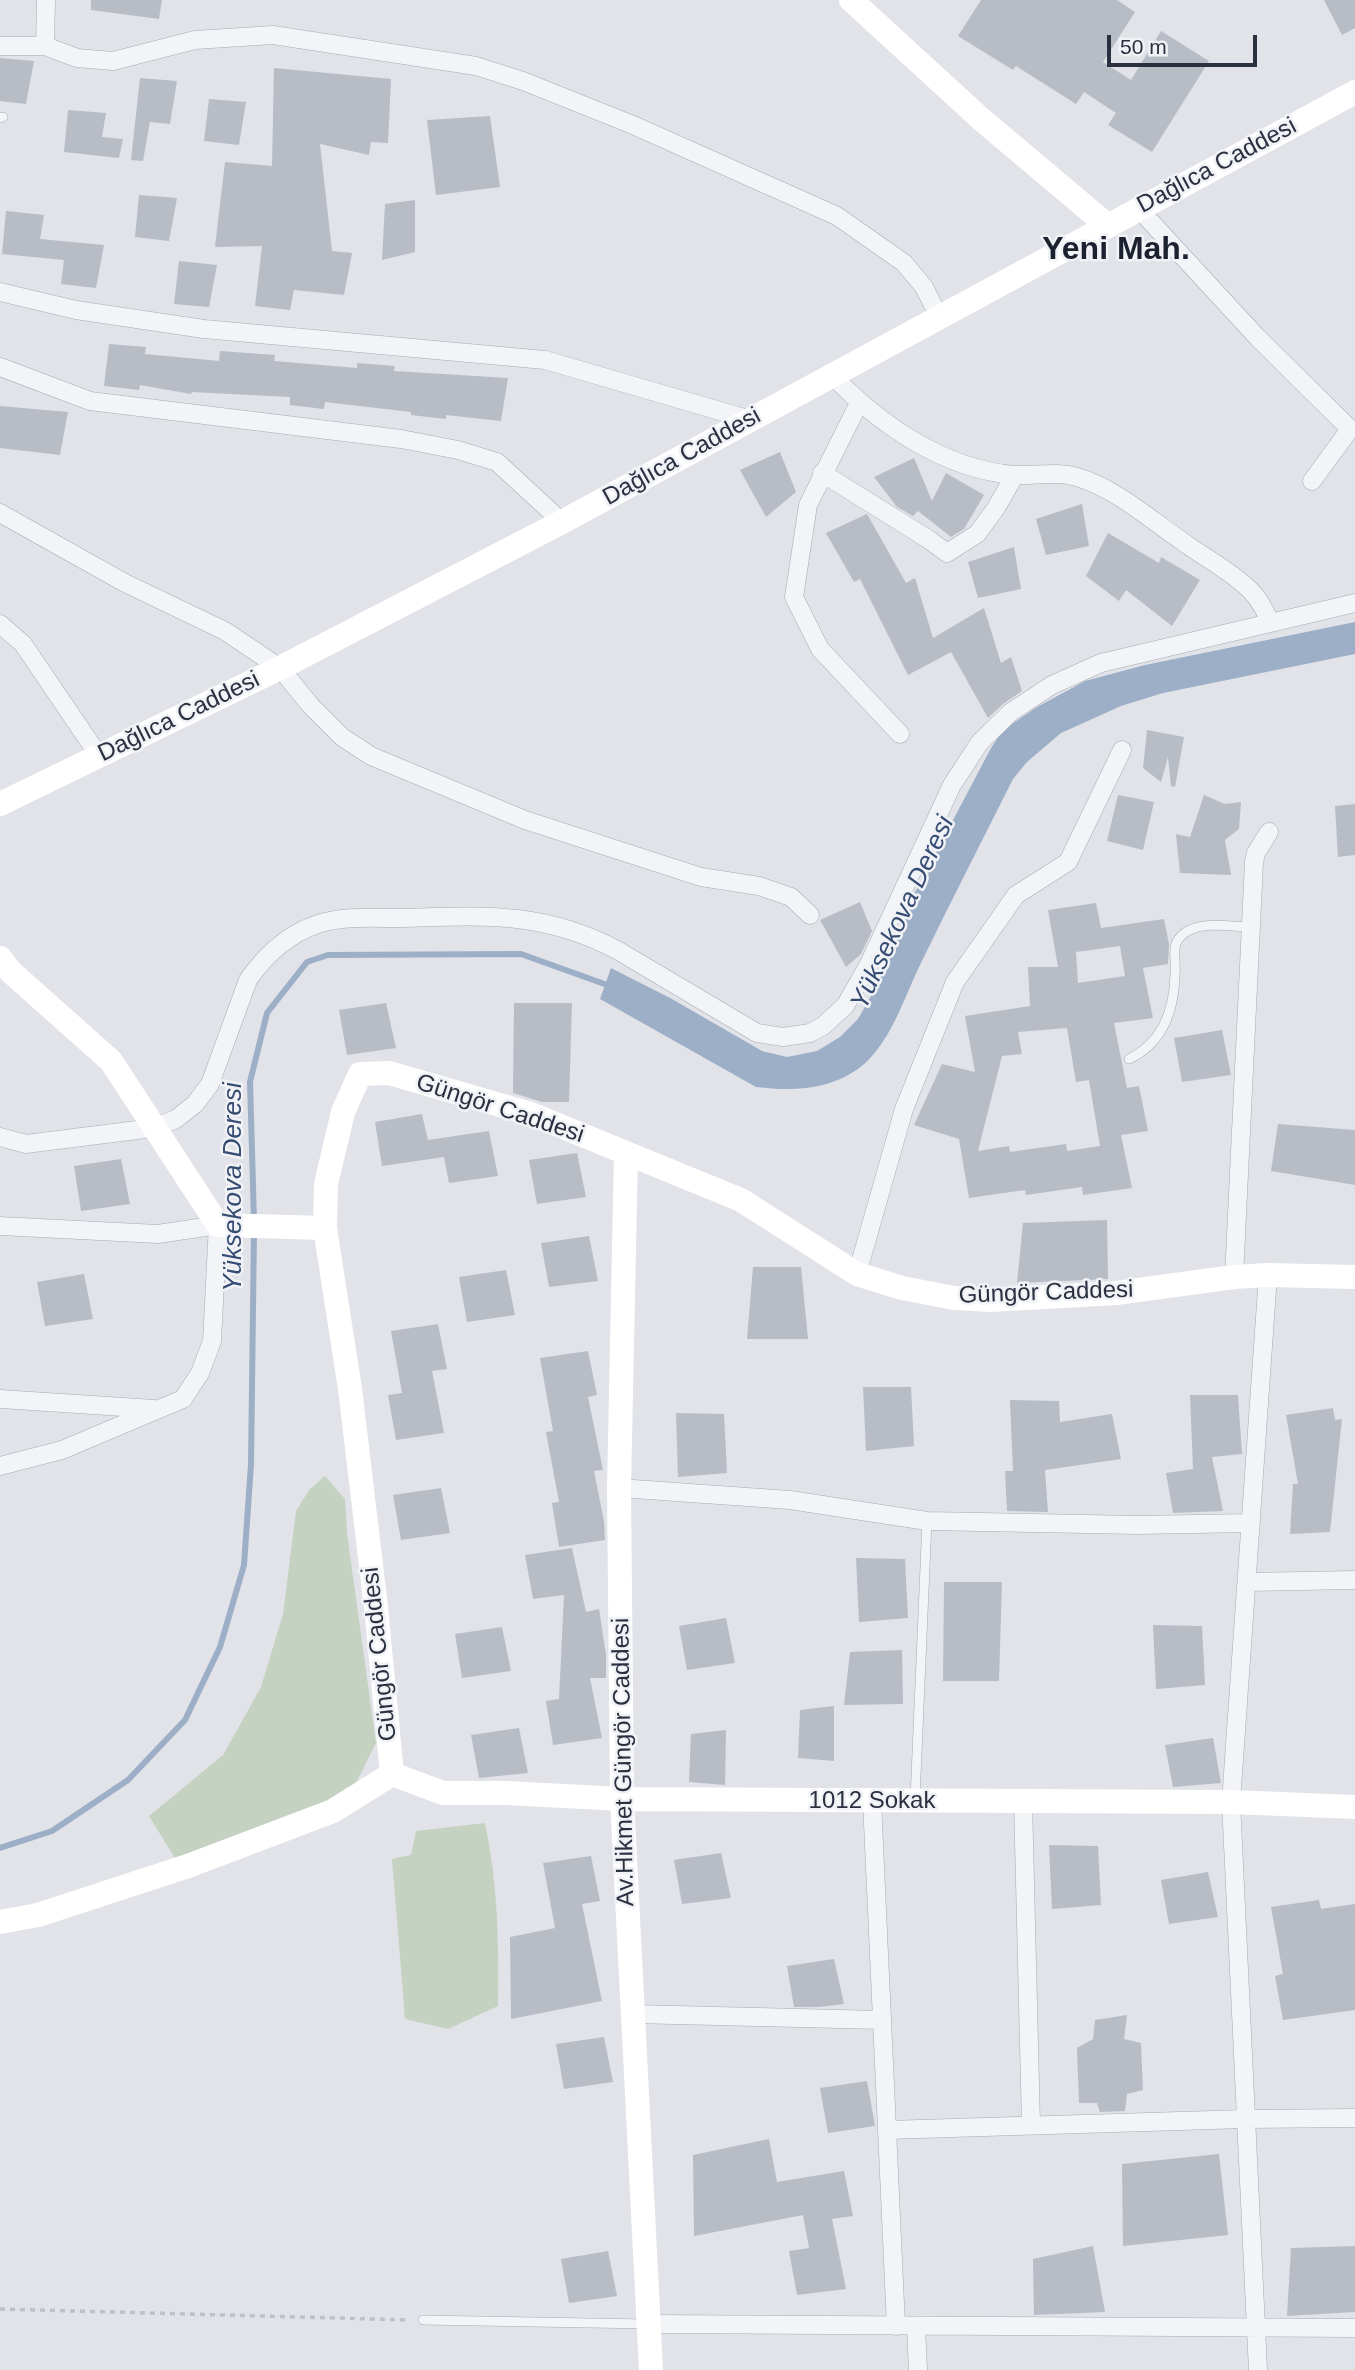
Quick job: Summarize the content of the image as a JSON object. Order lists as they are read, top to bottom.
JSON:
{
  "streets": {
    "street": [
      "Dağlıca Caddesi",
      "Güngör Caddesi",
      "Av.Hikmet Güngör Caddesi",
      "1012 Sokak"
    ]
  },
  "crossings": [
    ["Güngör Caddesi", "Av.Hikmet Güngör Caddesi"],
    ["Güngör Caddesi", "1012 Sokak"],
    ["Av.Hikmet Güngör Caddesi", "1012 Sokak"]
  ],
  "districts": ["Yeni Mah."],
  "water": ["Yüksekova Deresi"],
  "scale_bar": "50 m"
}
